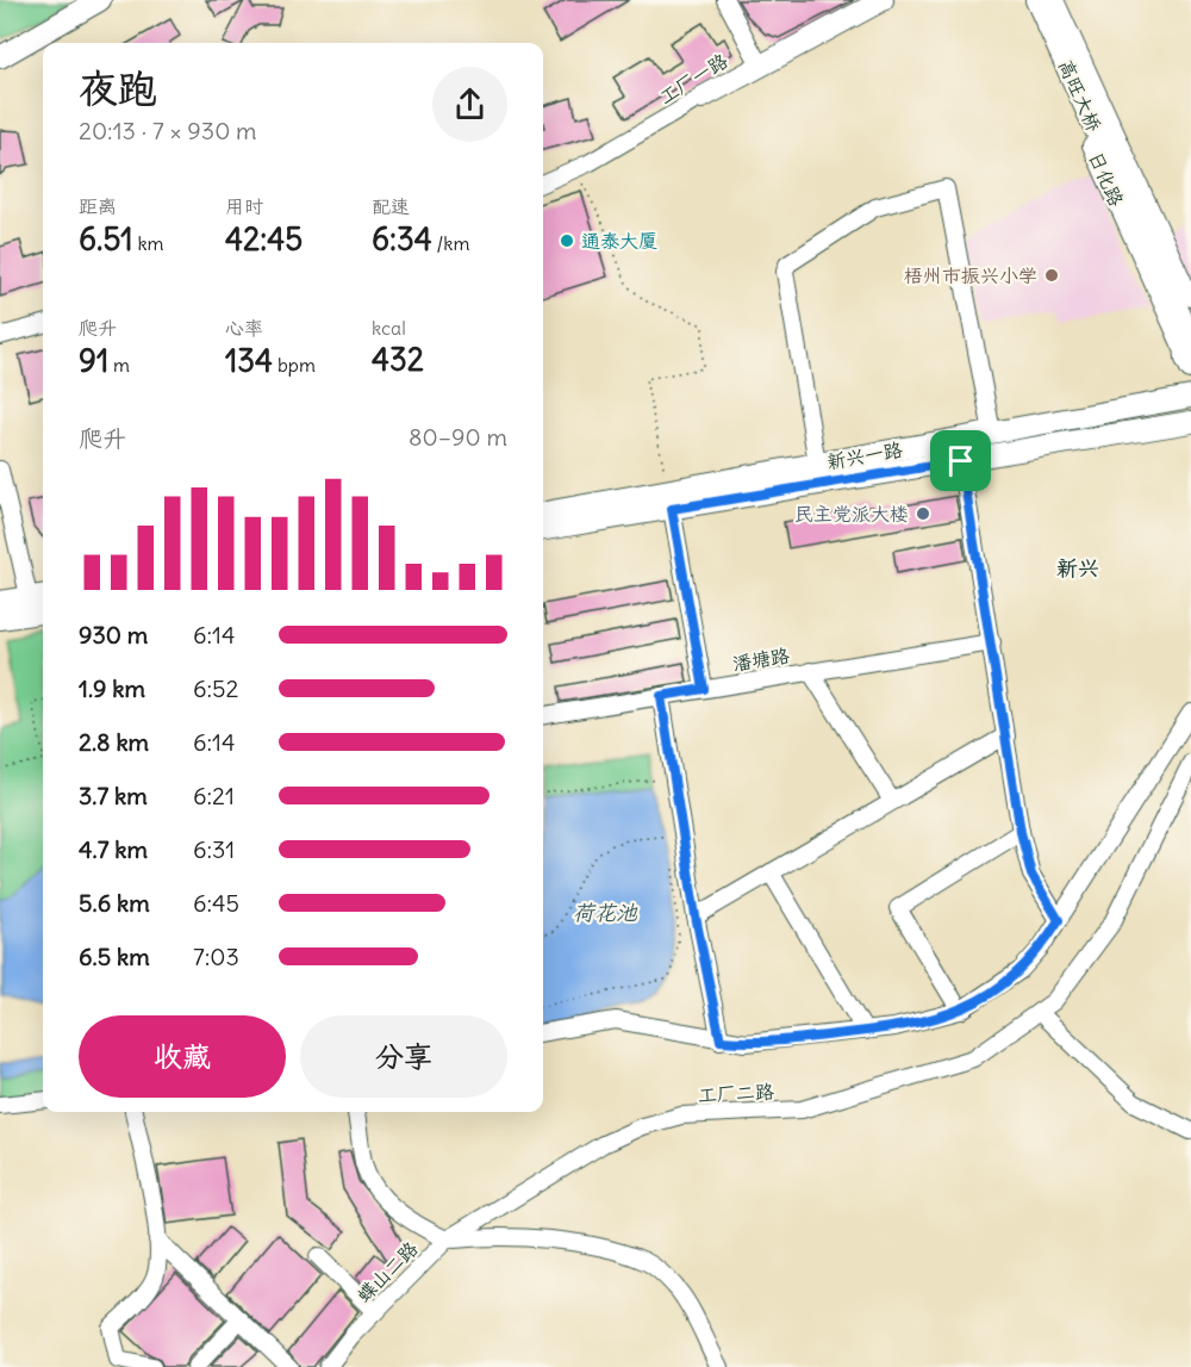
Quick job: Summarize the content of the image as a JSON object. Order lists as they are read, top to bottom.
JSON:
{
  "streets": {
    "main road": ["高旺大桥", "日化路", "新兴一路"],
    "street": [
      "工厂一路",
      "潘塘路",
      "工厂二路",
      "蝶山二路"
    ]
  },
  "crossings": [
    ["高旺大桥", "日化路"],
    ["工厂二路", "蝶山二路"]
  ],
  "districts": ["新兴"],
  "water": ["荷花池"],
  "places": ["通泰大厦", "梧州市振兴小学", "民主党派大楼"],
  "page": {
    "heading": ["夜跑", "20:13 · 7 × 930 m"],
    "stats": [
      ["距离", "6.51 km"],
      ["用时", "42:45"],
      ["配速", "6:34 /km"],
      ["爬升", "91 m"],
      ["心率", "134 bpm"],
      ["kcal", "432"]
    ],
    "chart": ["爬升", "80–90 m"],
    "list": [
      {
        "name": "930 m",
        "note": "6:14"
      },
      {
        "name": "1.9 km",
        "note": "6:52"
      },
      {
        "name": "2.8 km",
        "note": "6:14"
      },
      {
        "name": "3.7 km",
        "note": "6:21"
      },
      {
        "name": "4.7 km",
        "note": "6:31"
      },
      {
        "name": "5.6 km",
        "note": "6:45"
      },
      {
        "name": "6.5 km",
        "note": "7:03"
      }
    ],
    "buttons": ["收藏", "分享"]
  }
}
